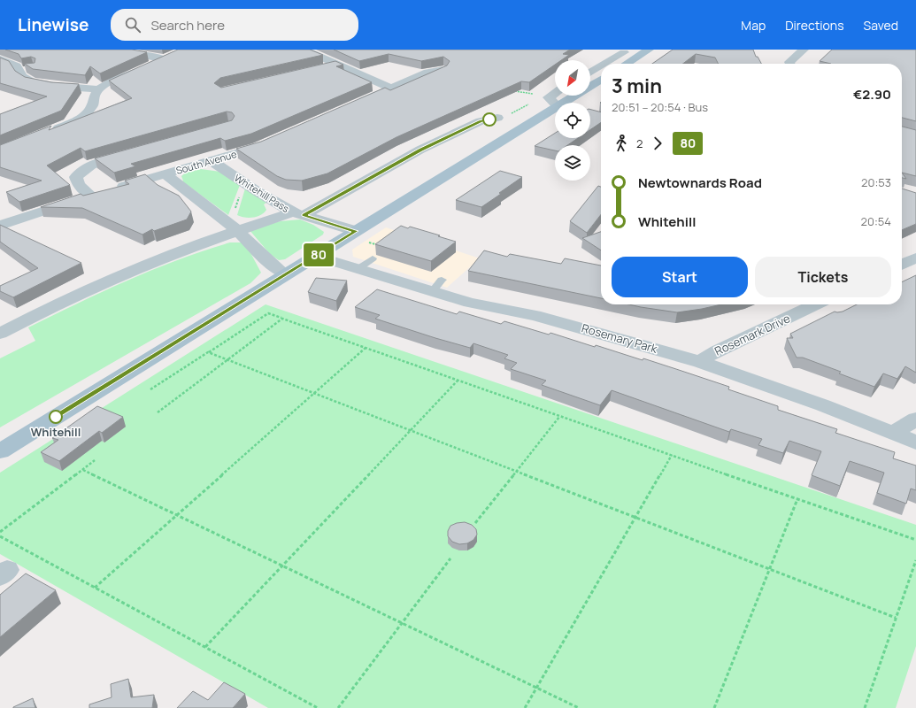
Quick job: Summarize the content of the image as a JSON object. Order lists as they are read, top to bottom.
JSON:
{
  "streets": {
    "street": [
      "South Avenue",
      "Whitehill Pass",
      "Rosemark Drive",
      "Rosemary Park"
    ]
  },
  "crossings": [
    ["South Avenue", "Whitehill Pass"],
    ["Rosemark Drive", "Rosemary Park"]
  ],
  "places": ["Whitehill"],
  "lines": ["bus line 80"],
  "north": "bottom left",
  "page": {
    "header": "Linewise",
    "search": "Search here",
    "nav": ["Map", "Directions", "Saved"],
    "on_map": "80",
    "heading": ["3 min", "20:51 – 20:54 · Bus", "€2.90"],
    "legs": ["2", "80"],
    "list": [
      {
        "name": "Newtownards Road",
        "value": "20:53"
      },
      {
        "name": "Whitehill",
        "value": "20:54"
      }
    ],
    "buttons": ["Start", "Tickets"]
  }
}
